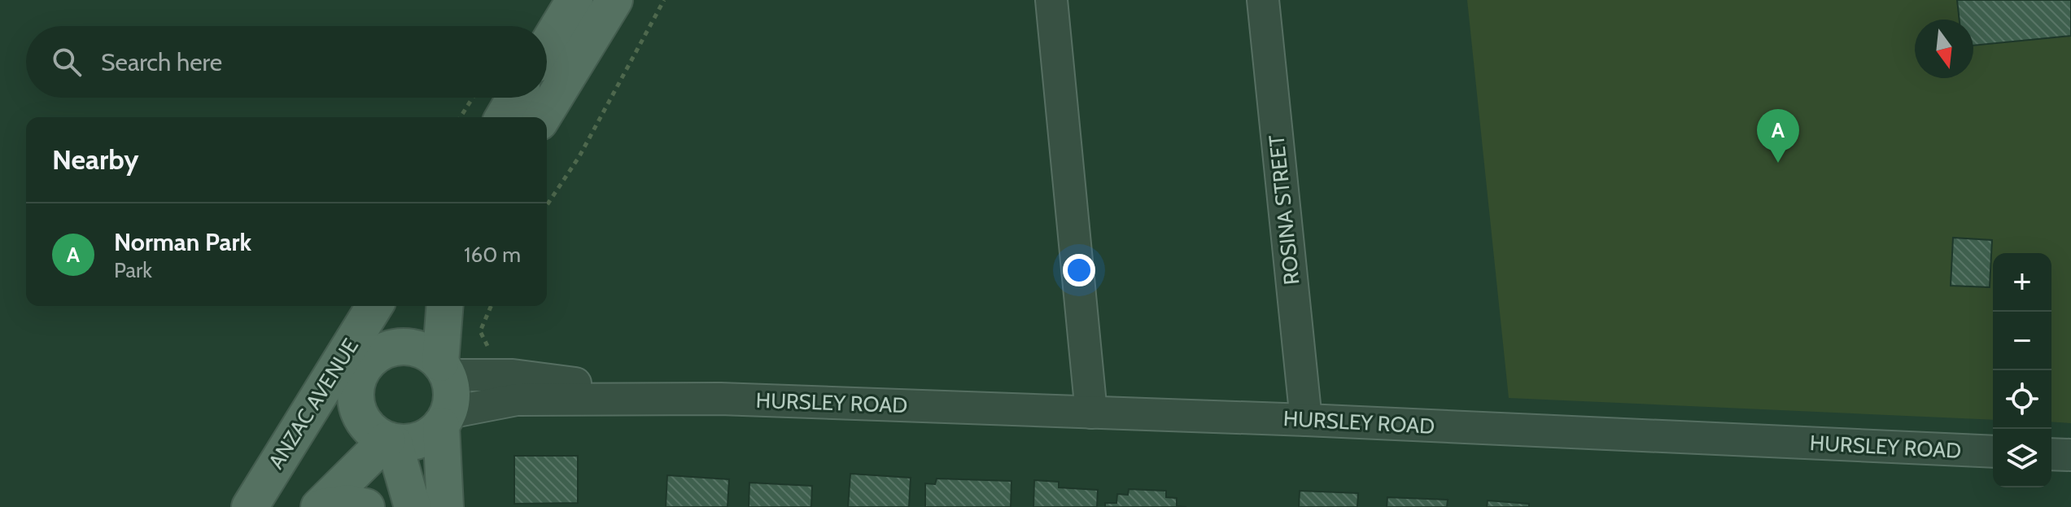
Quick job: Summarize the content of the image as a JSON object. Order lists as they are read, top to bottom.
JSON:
{
  "streets": {
    "main road": ["ANZAC AVENUE"],
    "street": ["ROSINA STREET", "HURSLEY ROAD"]
  },
  "crossings": [
    ["ROSINA STREET", "HURSLEY ROAD"],
    ["HURSLEY ROAD", "ANZAC AVENUE"]
  ],
  "north": "bottom",
  "page": {
    "search": "Search here",
    "pins": "A",
    "heading": "Nearby",
    "list": [
      {
        "mark": "A",
        "name": "Norman Park",
        "note": "Park",
        "value": "160 m"
      }
    ],
    "map_buttons": ["+", "−"]
  }
}
